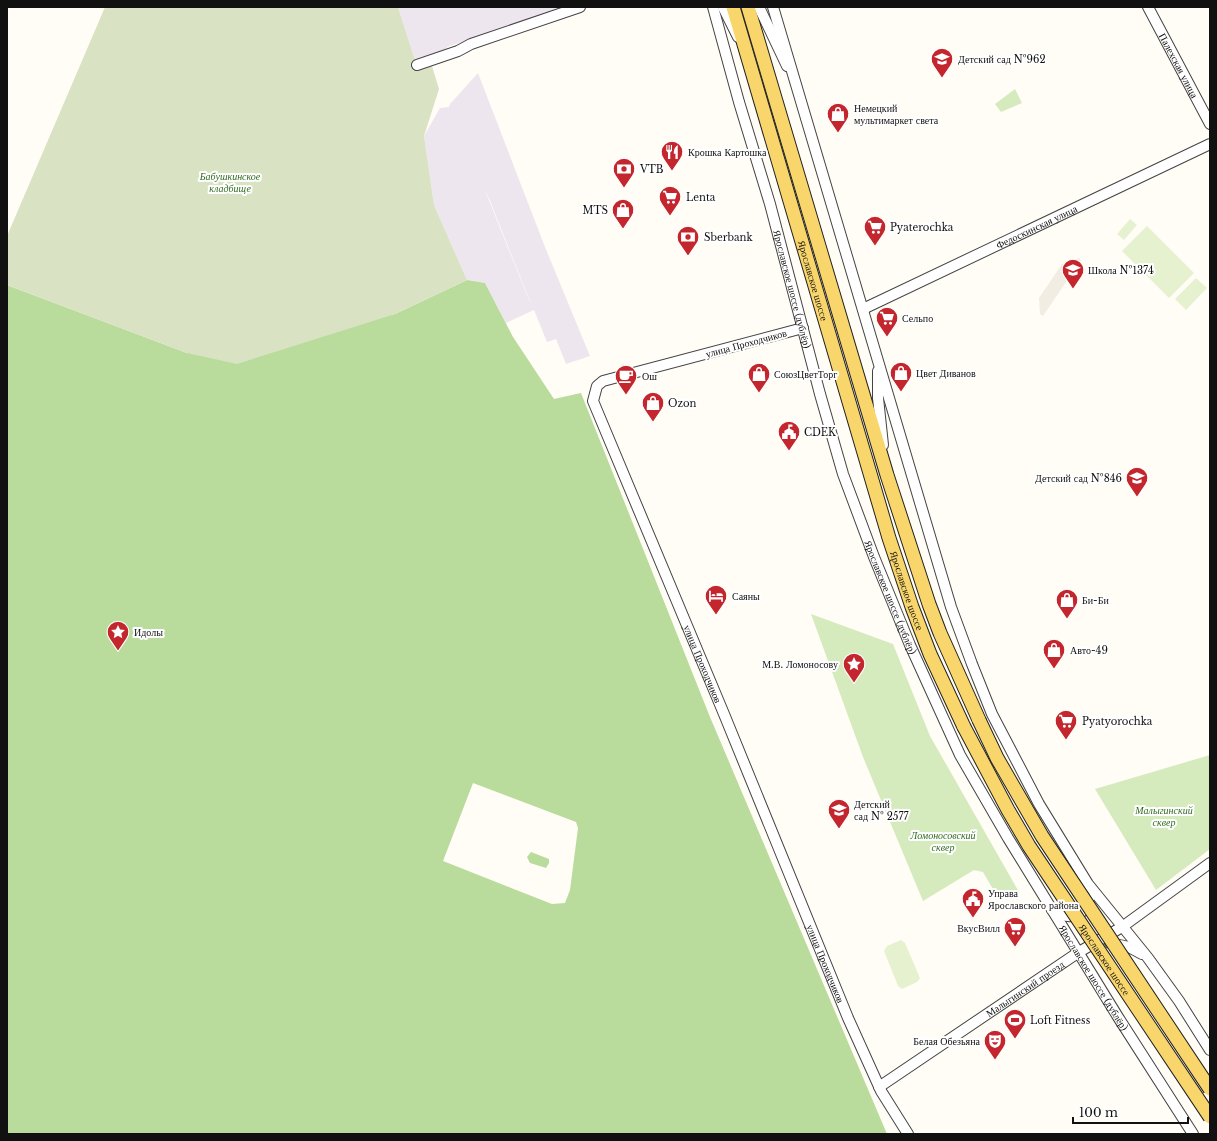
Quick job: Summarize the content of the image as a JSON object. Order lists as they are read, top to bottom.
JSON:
{
  "streets": {
    "main road": ["Ярославское шоссе"],
    "street": [
      "Палехская улица",
      "Федоскинская улица",
      "Ярославское шоссе (дублёр)",
      "улица Проходчиков",
      "Малыгинский проезд"
    ]
  },
  "crossings": [
    ["Ярославское шоссе (дублёр)", "улица Проходчиков"],
    ["Ярославское шоссе (дублёр)", "Малыгинский проезд"],
    ["улица Проходчиков", "Малыгинский проезд"]
  ],
  "parks": ["Бабушкинское кладбище", "Малыгинский сквер", "Ломоносовский сквер"],
  "places": {
    "school or university": [
      "Детский сад №962",
      "Школа №1374",
      "Детский сад №846",
      "Детский сад № 2577"
    ],
    "shop": [
      "Немецкий мультимаркет света",
      "MTS",
      "Цвет Диванов",
      "СоюзЦветТорг",
      "Ozon",
      "Би-Би",
      "Авто-49"
    ],
    "restaurant": ["Крошка Картошка"],
    "bank": ["VTB", "Sberbank"],
    "supermarket": [
      "Lenta",
      "Pyaterochka",
      "Сельпо",
      "Pyatyorochka",
      "ВкусВилл"
    ],
    "cafe": ["Ош"],
    "public building": ["CDEK", "Управа Ярославского района"],
    "hotel": ["Саяны"],
    "place": ["Идолы", "М.В. Ломоносову"],
    "sports": ["Loft Fitness"],
    "theatre": ["Белая Обезьяна"]
  },
  "scale_bar": "100 m"
}
